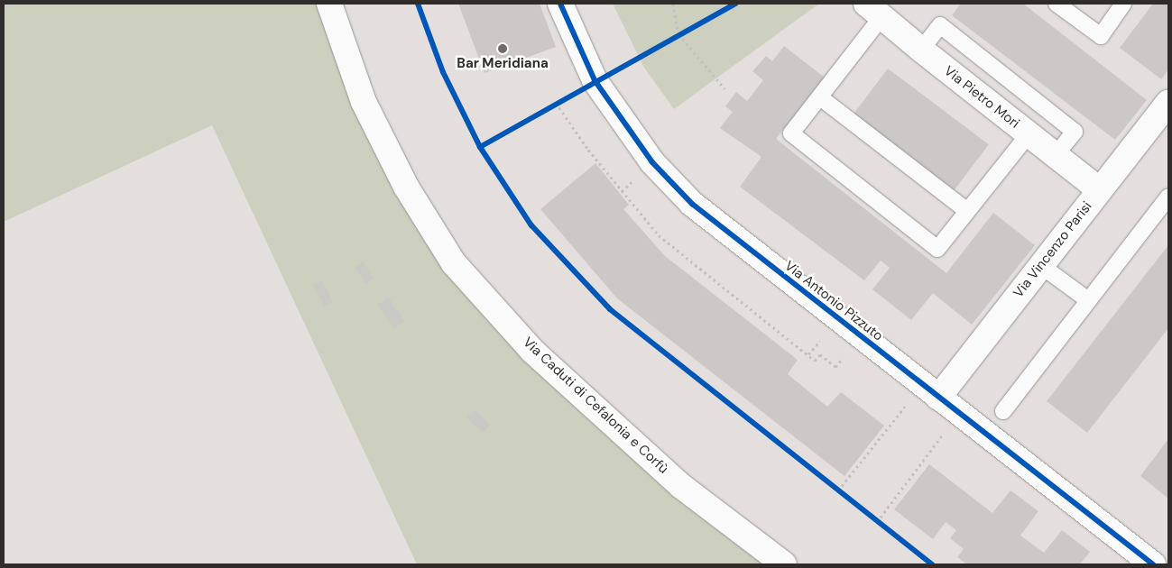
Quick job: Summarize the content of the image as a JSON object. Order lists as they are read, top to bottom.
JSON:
{
  "streets": {
    "street": [
      "Via Pietro Mori",
      "Via Vincenzo Parisi",
      "Via Antonio Pizzuto",
      "Via Caduti di Cefalonia e Corfù"
    ]
  },
  "crossings": [
    ["Via Pietro Mori", "Via Vincenzo Parisi"],
    ["Via Vincenzo Parisi", "Via Antonio Pizzuto"]
  ],
  "places": ["Bar Meridiana"]
}
